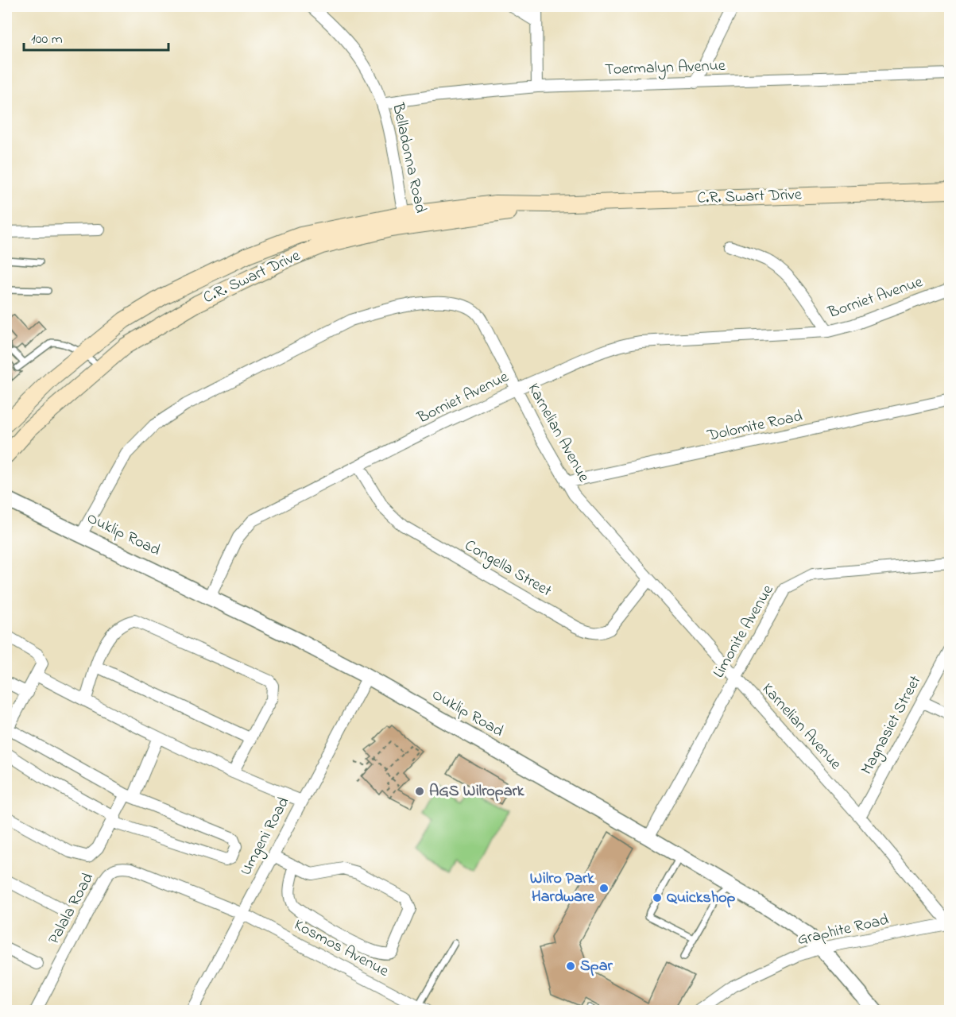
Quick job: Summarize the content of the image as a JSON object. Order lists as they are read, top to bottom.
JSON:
{
  "streets": {
    "main road": ["C.R. Swart Drive"],
    "street": [
      "Toermalyn Avenue",
      "Belladonna Road",
      "Borniet Avenue",
      "Dolomite Road",
      "Karnelian Avenue",
      "Ouklip Road",
      "Congella Street",
      "Limonite Avenue",
      "Magnasiet Street",
      "Umgeni Road",
      "Palala Road",
      "Graphite Road",
      "Kosmos Avenue"
    ]
  },
  "crossings": [
    ["Toermalyn Avenue", "Belladonna Road"],
    ["Belladonna Road", "C.R. Swart Drive"],
    ["Borniet Avenue", "Karnelian Avenue"],
    ["Borniet Avenue", "Ouklip Road"],
    ["Borniet Avenue", "Congella Street"],
    ["Dolomite Road", "Karnelian Avenue"],
    ["Karnelian Avenue", "Ouklip Road"],
    ["Karnelian Avenue", "Congella Street"],
    ["Karnelian Avenue", "Limonite Avenue"],
    ["Karnelian Avenue", "Magnasiet Street"],
    ["Karnelian Avenue", "Graphite Road"],
    ["Ouklip Road", "Limonite Avenue"],
    ["Ouklip Road", "Umgeni Road"],
    ["Ouklip Road", "Graphite Road"],
    ["Umgeni Road", "Palala Road"],
    ["Umgeni Road", "Kosmos Avenue"],
    ["Palala Road", "Kosmos Avenue"]
  ],
  "places": [
    "AGS Wilropark",
    "Wilro Park Hardware",
    "Quickshop",
    "Spar"
  ],
  "scale_bar": "100 m"
}
